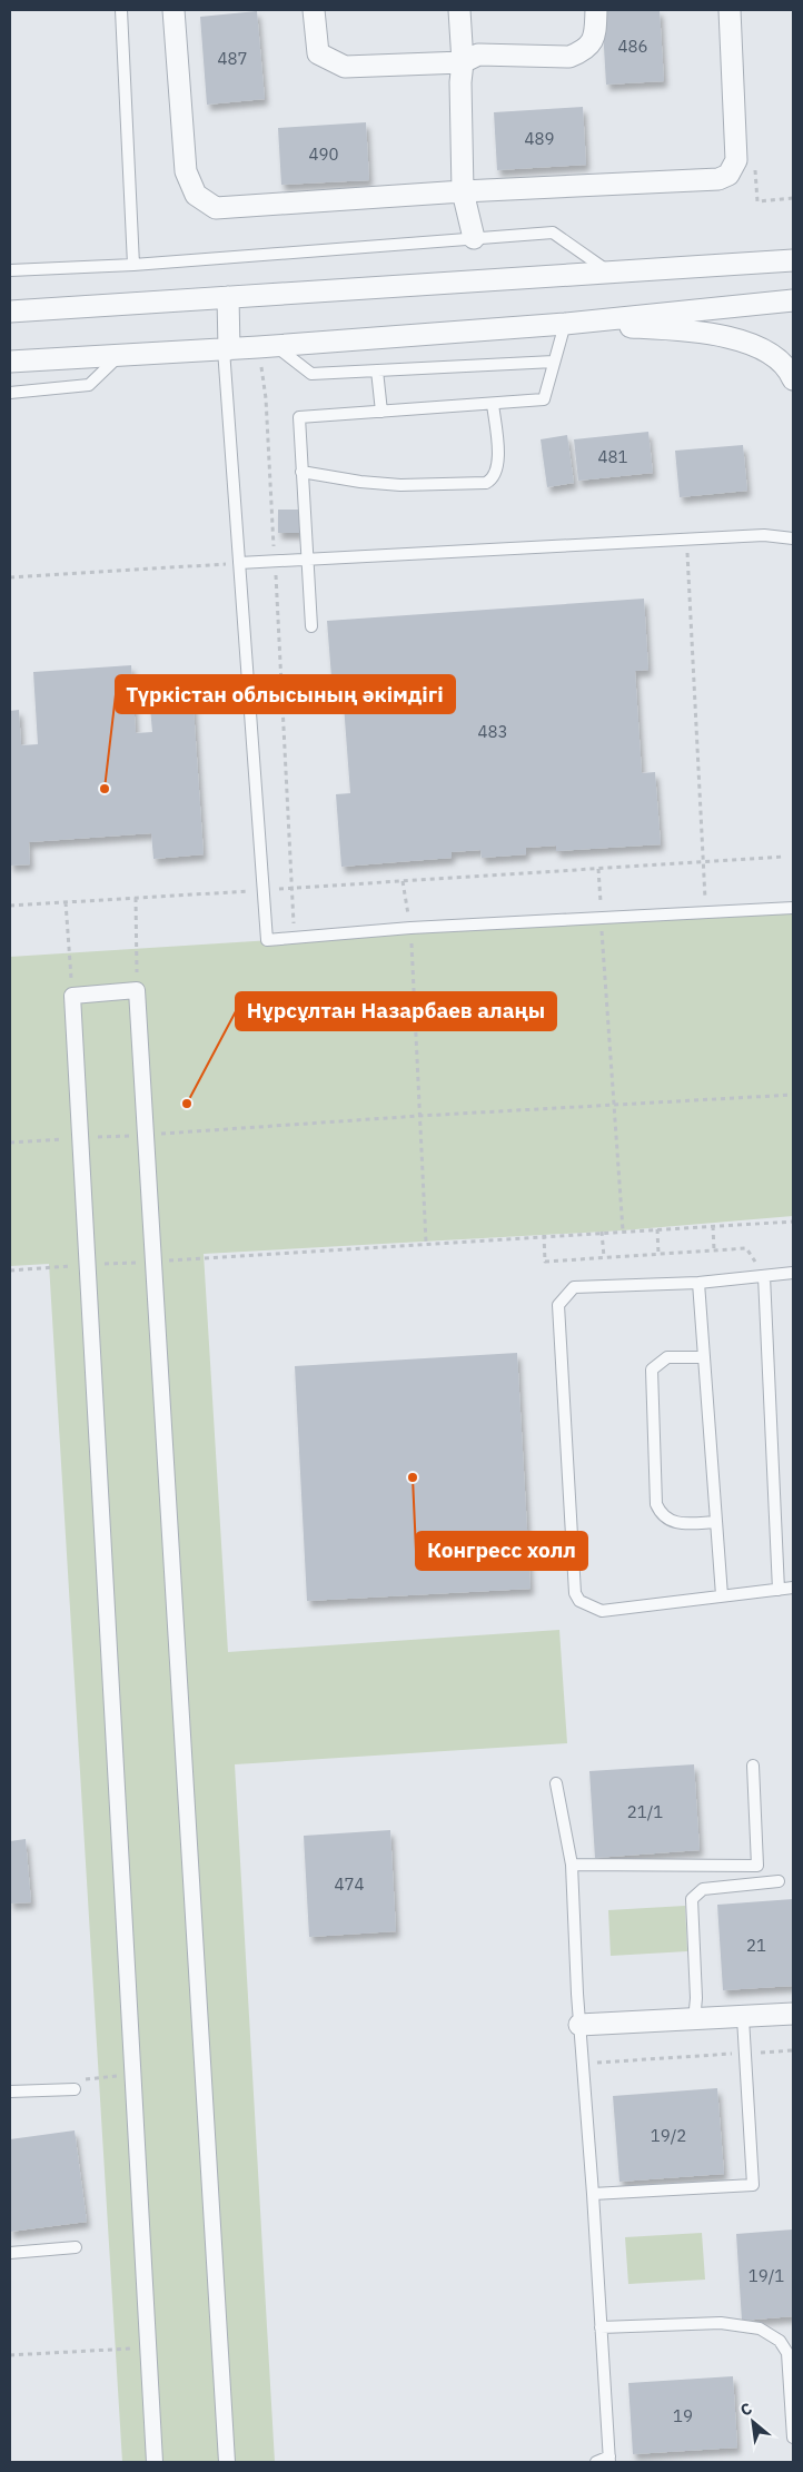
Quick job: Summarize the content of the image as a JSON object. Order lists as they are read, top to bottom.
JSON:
{
  "places": ["Түркістан облысының әкімдігі", "Нұрсұлтан Назарбаев алаңы", "Конгресс холл"],
  "house_numbers": [
    "486",
    "487",
    "489",
    "490",
    "481",
    "483",
    "21/1",
    "474",
    "21",
    "19/2",
    "19/1",
    "19"
  ],
  "north": "top left"
}
